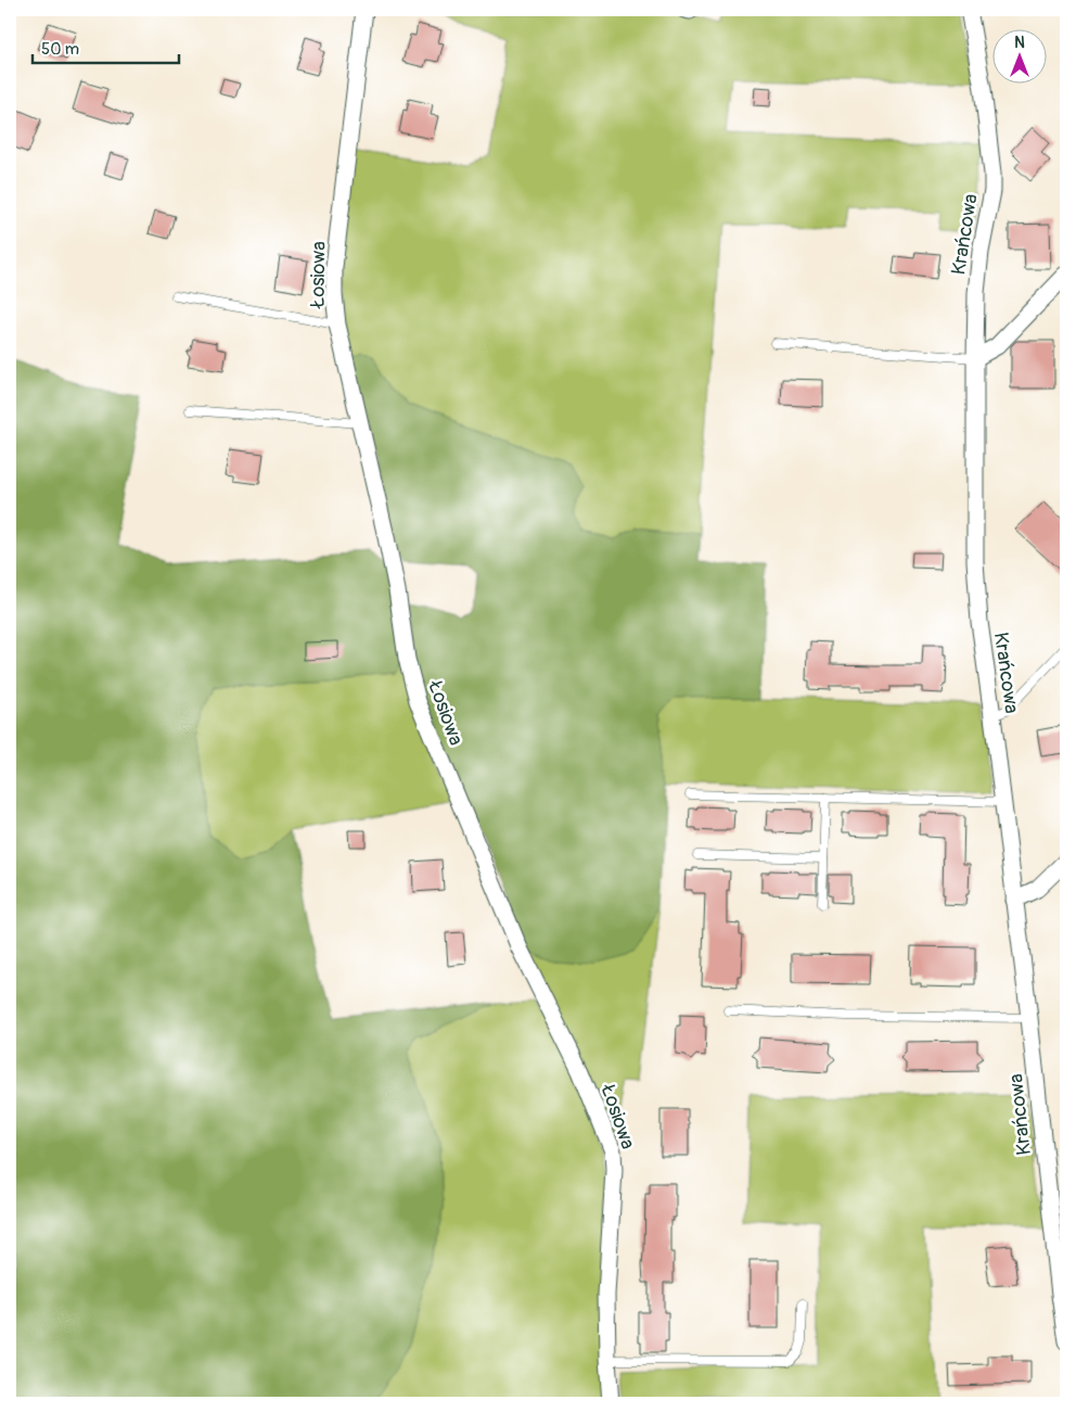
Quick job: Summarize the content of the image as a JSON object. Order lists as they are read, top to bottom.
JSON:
{
  "streets": {
    "street": ["Krańcowa", "Łosiowa"]
  },
  "scale_bar": "50 m",
  "north": "top"
}
